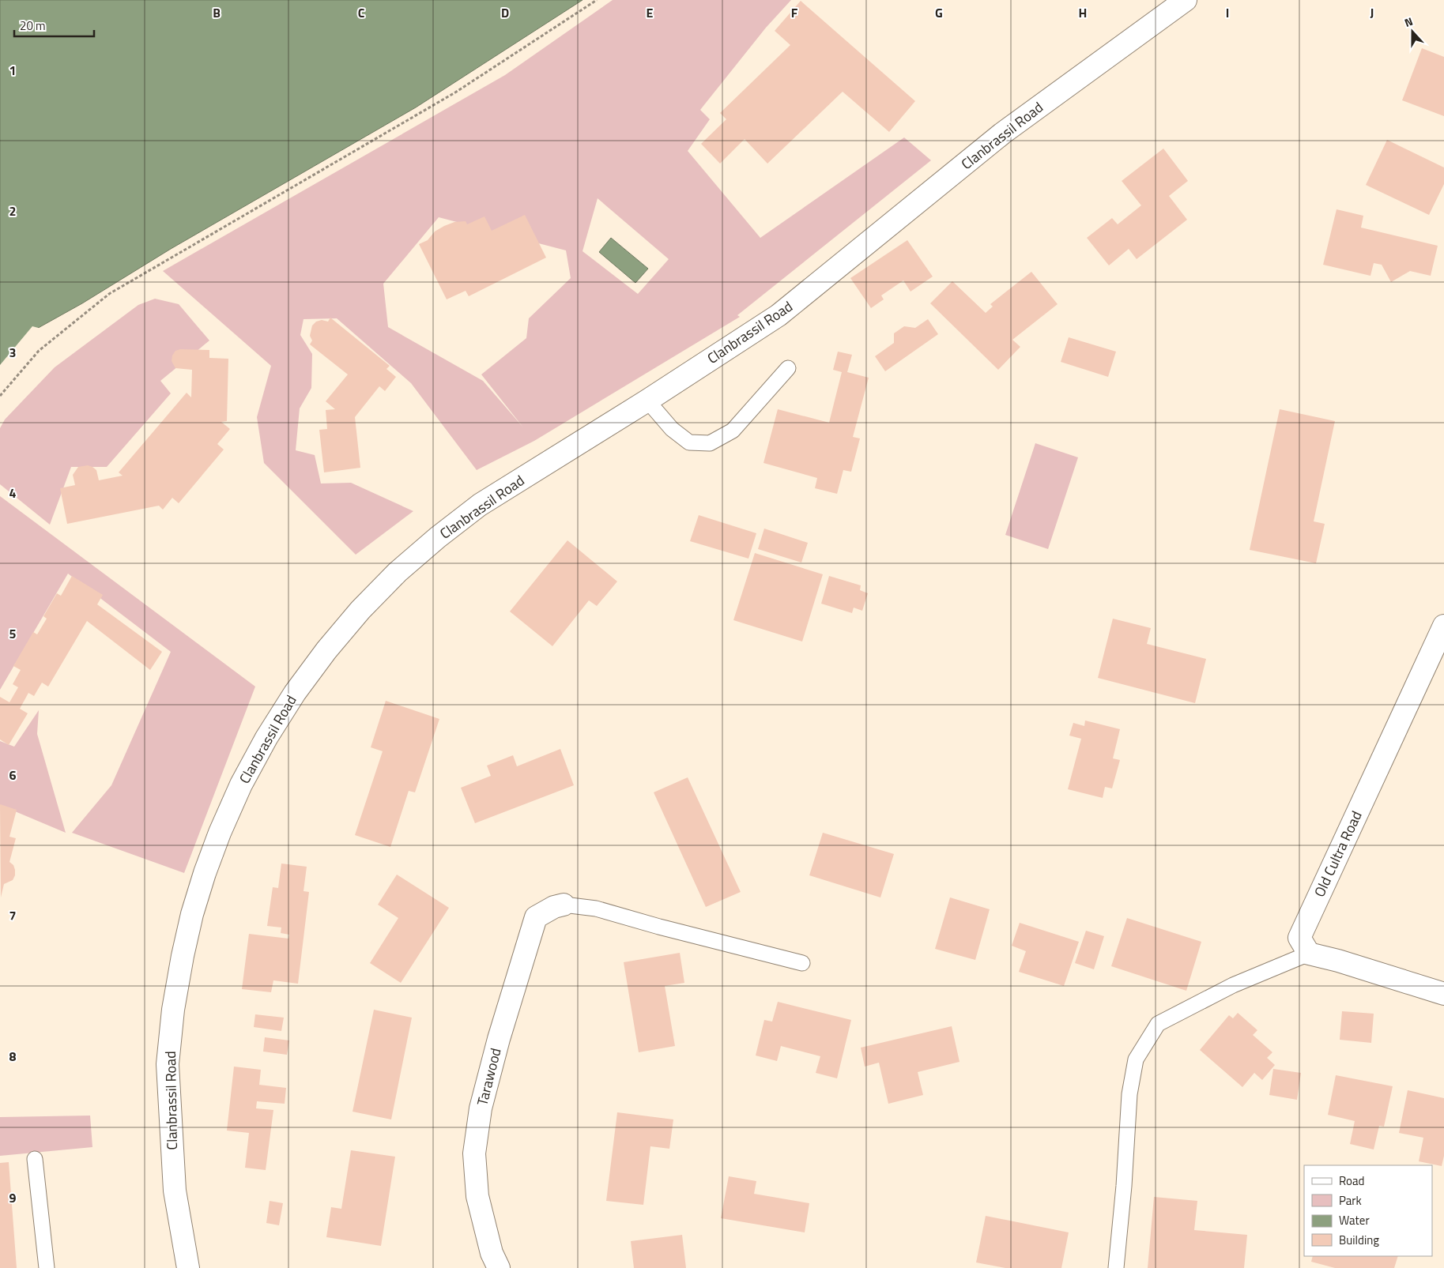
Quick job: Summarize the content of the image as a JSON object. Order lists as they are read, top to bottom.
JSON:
{
  "streets": {
    "street": ["Clanbrassil Road", "Old Cultra Road", "Tarawood"]
  },
  "legend": [
    "Road",
    "Park",
    "Water",
    "Building"
  ],
  "scale_bar": "20 m",
  "north": "top",
  "grid": {
    "columns": [
      "B",
      "C",
      "D",
      "E",
      "F",
      "G",
      "H",
      "I",
      "J"
    ],
    "rows": [
      "1",
      "2",
      "3",
      "4",
      "5",
      "6",
      "7",
      "8",
      "9"
    ]
  }
}
